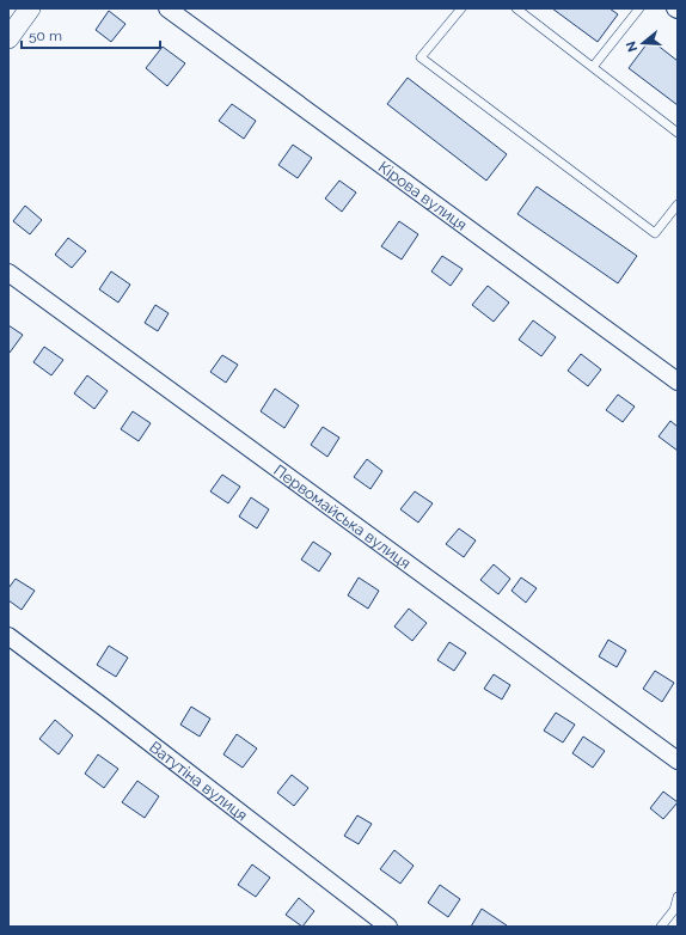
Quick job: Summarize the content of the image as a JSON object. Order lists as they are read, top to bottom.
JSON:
{
  "streets": {
    "street": ["Кірова вулиця", "Первомайська вулиця", "Ватутіна вулиця"]
  },
  "scale_bar": "50 m",
  "north": "left"
}
